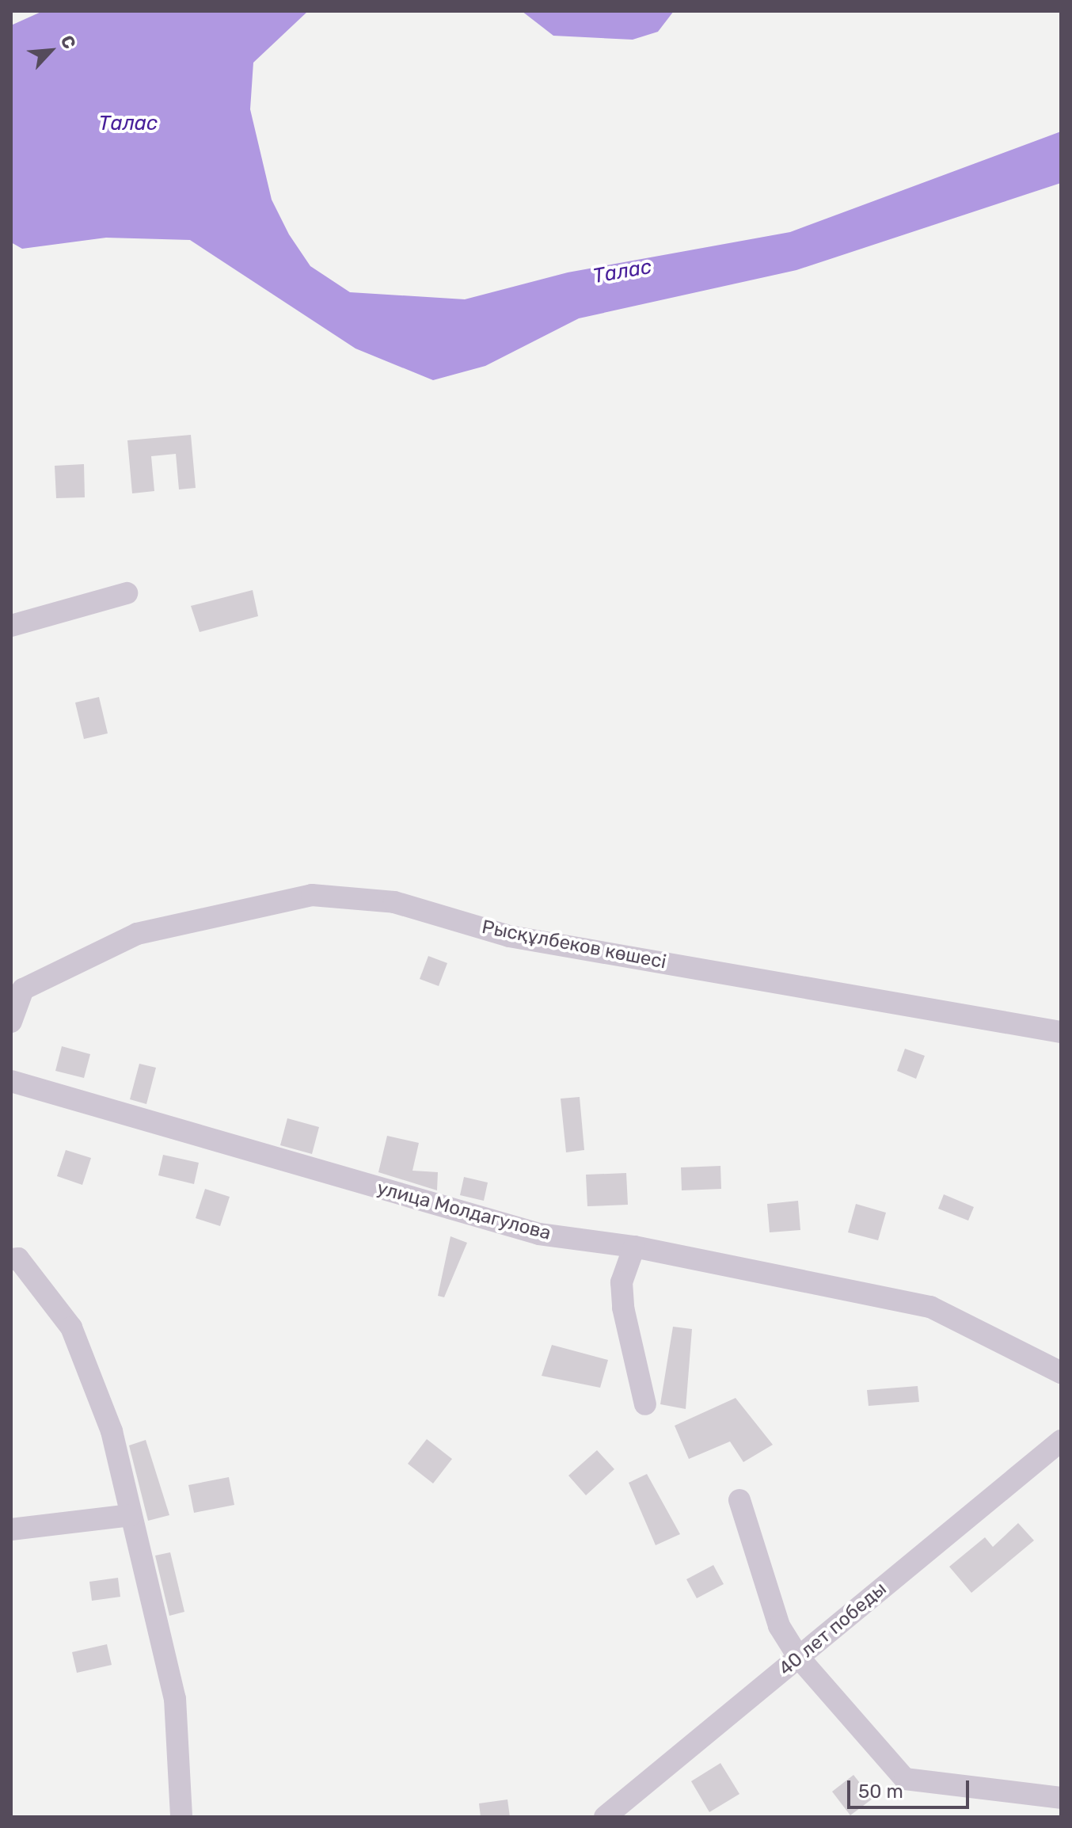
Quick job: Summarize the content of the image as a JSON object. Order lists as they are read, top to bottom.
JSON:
{
  "streets": {
    "street": ["Рысқұлбеков көшесі", "улица Молдагулова", "40 лет победы"]
  },
  "water": ["Талас"],
  "scale_bar": "50 m",
  "north": "top right"
}
